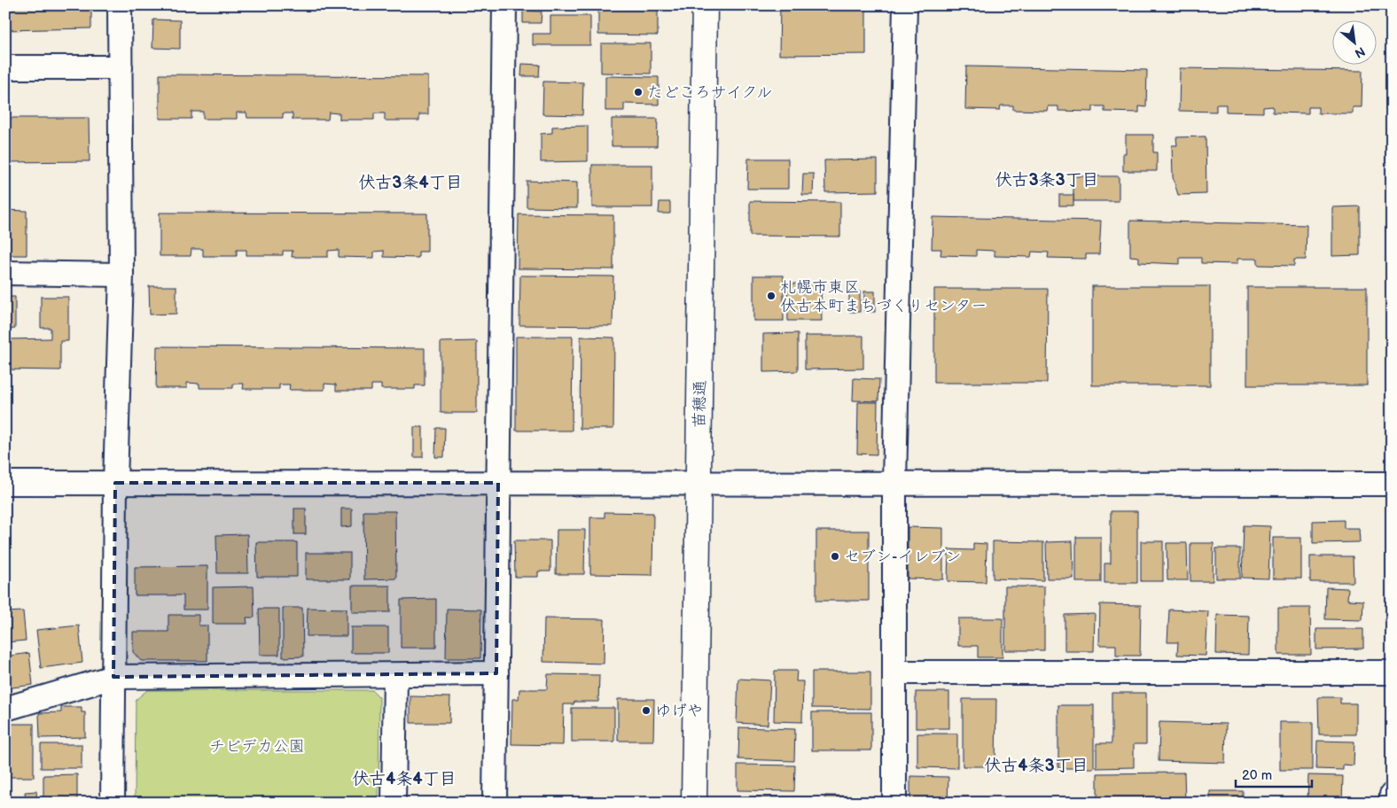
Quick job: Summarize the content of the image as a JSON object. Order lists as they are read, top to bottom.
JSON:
{
  "streets": {
    "street": ["苗穂通"]
  },
  "districts": [
    "伏古3条3丁目",
    "伏古3条4丁目",
    "伏古4条3丁目",
    "伏古4条4丁目"
  ],
  "parks": ["チビデカ公園"],
  "places": [
    "たどころサイクル",
    "札幌市東区 伏古本町まちづくりセンター",
    "セブン-イレブン",
    "ゆげや"
  ],
  "scale_bar": "20 m",
  "north": "bottom right"
}
